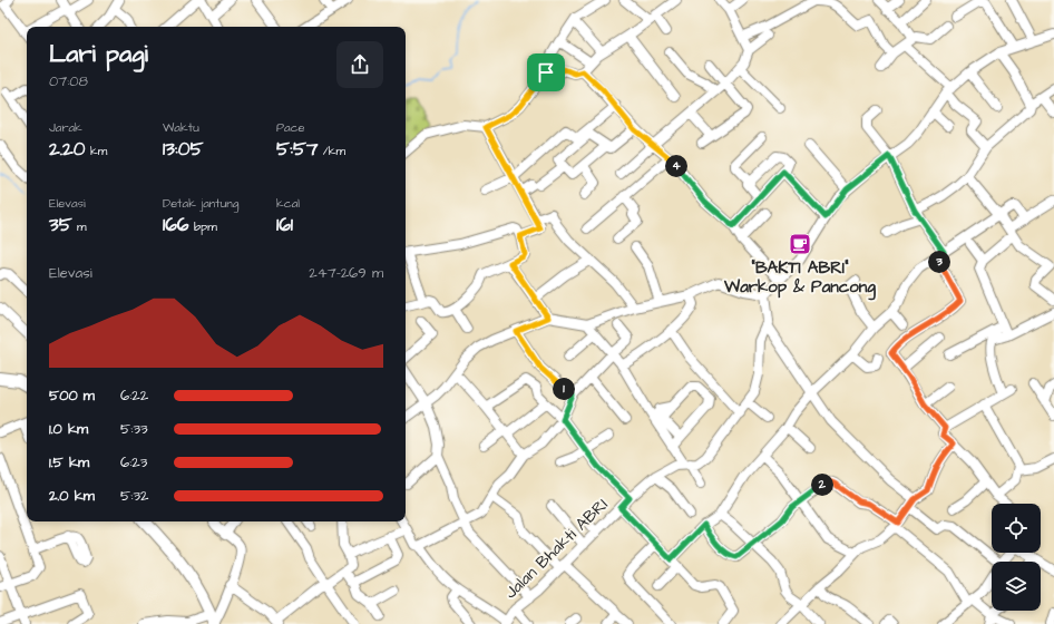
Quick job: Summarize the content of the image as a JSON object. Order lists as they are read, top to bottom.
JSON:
{
  "streets": {
    "street": ["Jalan Bhakti ABRI"]
  },
  "places": {
    "cafe": ["\"BAKTI ABRI\" Warkop & Pancong"]
  },
  "page": {
    "heading": ["Lari pagi", "07:08"],
    "stats": [
      ["Jarak", "2.20 km"],
      ["Waktu", "13:05"],
      ["Pace", "5:57 /km"],
      ["Elevasi", "35 m"],
      ["Detak jantung", "166 bpm"],
      ["kcal", "161"]
    ],
    "pins": [
      "4",
      "3",
      "1",
      "2"
    ],
    "chart": ["Elevasi", "247–269 m"],
    "list": [
      {
        "name": "500 m",
        "note": "6:22"
      },
      {
        "name": "1.0 km",
        "note": "5:33"
      },
      {
        "name": "1.5 km",
        "note": "6:23"
      },
      {
        "name": "2.0 km",
        "note": "5:32"
      }
    ]
  }
}
